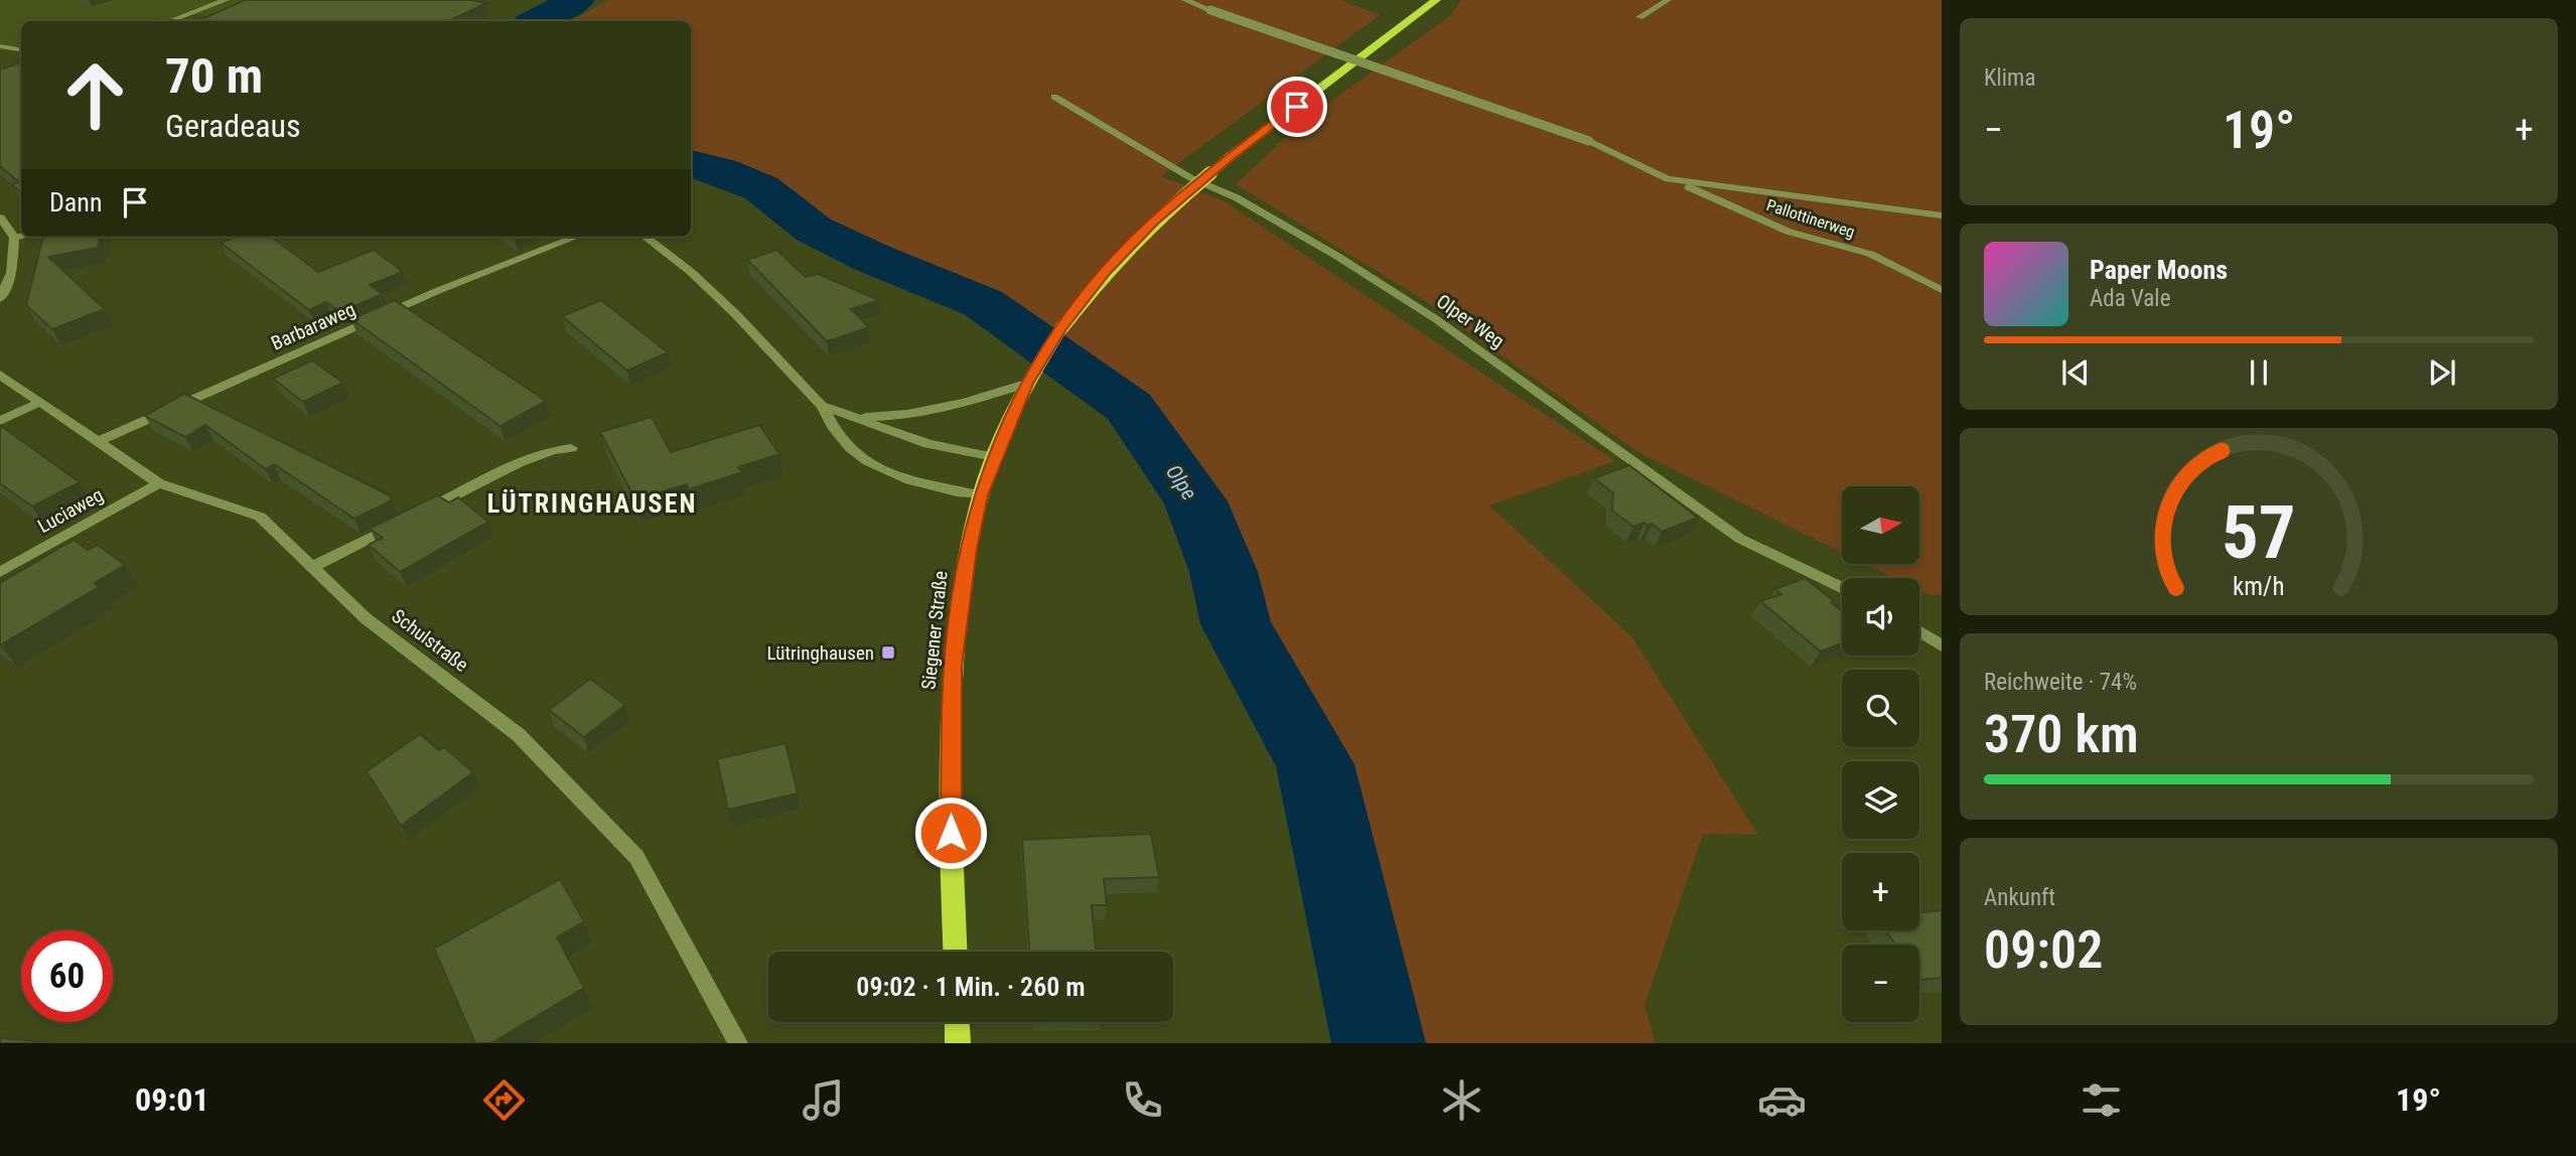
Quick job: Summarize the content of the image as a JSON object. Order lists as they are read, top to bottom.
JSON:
{
  "streets": {
    "main road": ["Siegener Straße"],
    "street": [
      "Pallottinerweg",
      "Olper Weg",
      "Barbaraweg",
      "Luciaweg",
      "Schulstraße"
    ]
  },
  "crossings": [
    ["Barbaraweg", "Schulstraße"],
    ["Luciaweg", "Schulstraße"]
  ],
  "districts": ["LÜTRINGHAUSEN"],
  "water": ["Olpe"],
  "places": {
    "transit": ["Lütringhausen"]
  },
  "north": "right",
  "page": {
    "tile": [
      "Klima",
      ["Reichweite · 74%", "370 km"],
      ["Ankunft", "09:02"]
    ],
    "turn": ["70 m", "Geradeaus"],
    "heat": ["−", "19°", "+"],
    "then": "Dann",
    "song": ["Paper Moons", "Ada Vale"],
    "map_buttons": ["+", "−"],
    "limit": "60",
    "trip": "09:02 · 1 Min. · 260 m",
    "tabs": ["09:01", "19°"],
    "gauge": ["57", "km/h"]
  }
}
